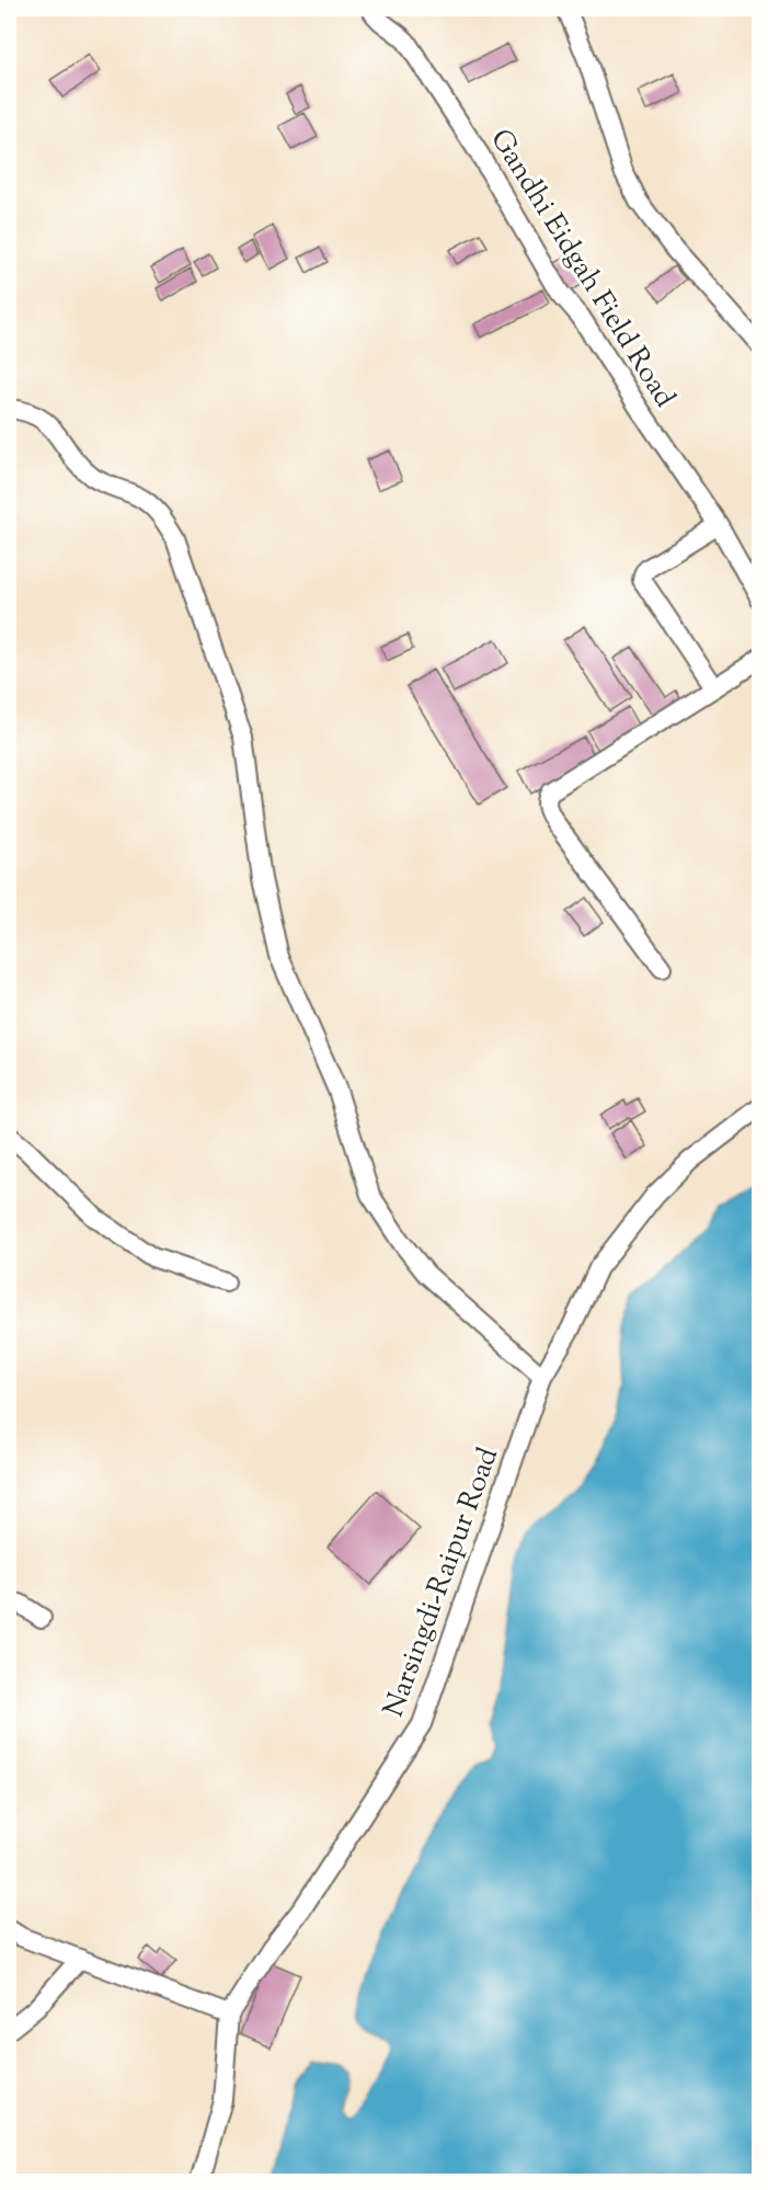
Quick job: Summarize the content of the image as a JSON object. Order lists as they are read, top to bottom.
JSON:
{
  "streets": {
    "street": ["Gandhi Eidgah Field Road", "Narsingdi-Raipur Road"]
  }
}
